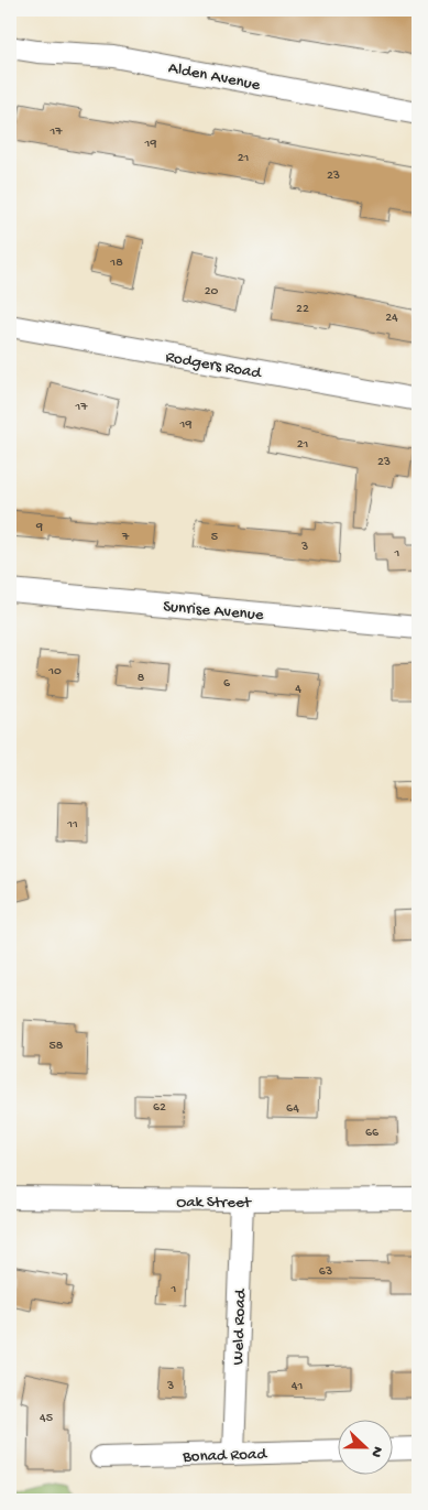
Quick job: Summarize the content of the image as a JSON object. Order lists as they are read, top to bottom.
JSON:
{
  "streets": {
    "street": [
      "Alden Avenue",
      "Rodgers Road",
      "Sunrise Avenue",
      "Oak Street",
      "Weld Road",
      "Bonad Road"
    ]
  },
  "crossings": [
    ["Oak Street", "Weld Road"],
    ["Weld Road", "Bonad Road"]
  ],
  "house_numbers": [
    "17",
    "19",
    "21",
    "23",
    "18",
    "20",
    "22",
    "24",
    "17",
    "19",
    "21",
    "23",
    "9",
    "7",
    "5",
    "3",
    "1",
    "10",
    "8",
    "6",
    "4",
    "11",
    "58",
    "62",
    "64",
    "66",
    "63",
    "1",
    "3",
    "41",
    "45"
  ],
  "north": "right"
}
